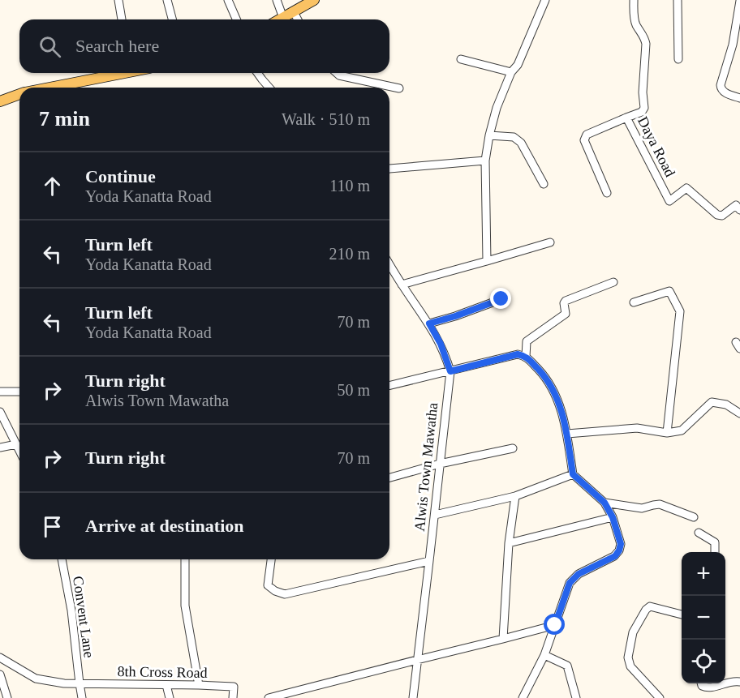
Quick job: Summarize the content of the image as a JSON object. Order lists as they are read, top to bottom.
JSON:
{
  "streets": {
    "street": [
      "Daya Road",
      "Alwis Town Mawatha",
      "Convent Lane",
      "8th Cross Road"
    ]
  },
  "crossings": [
    ["Convent Lane", "8th Cross Road"]
  ],
  "page": {
    "search": "Search here",
    "heading": ["7 min", "Walk · 510 m"],
    "list": [
      ["Continue", "Yoda Kanatta Road", "110 m"],
      ["Turn left", "Yoda Kanatta Road", "210 m"],
      ["Turn left", "Yoda Kanatta Road", "70 m"],
      ["Turn right", "Alwis Town Mawatha", "50 m"],
      ["Turn right", "70 m"],
      "Arrive at destination"
    ],
    "map_buttons": ["+", "−"]
  }
}
